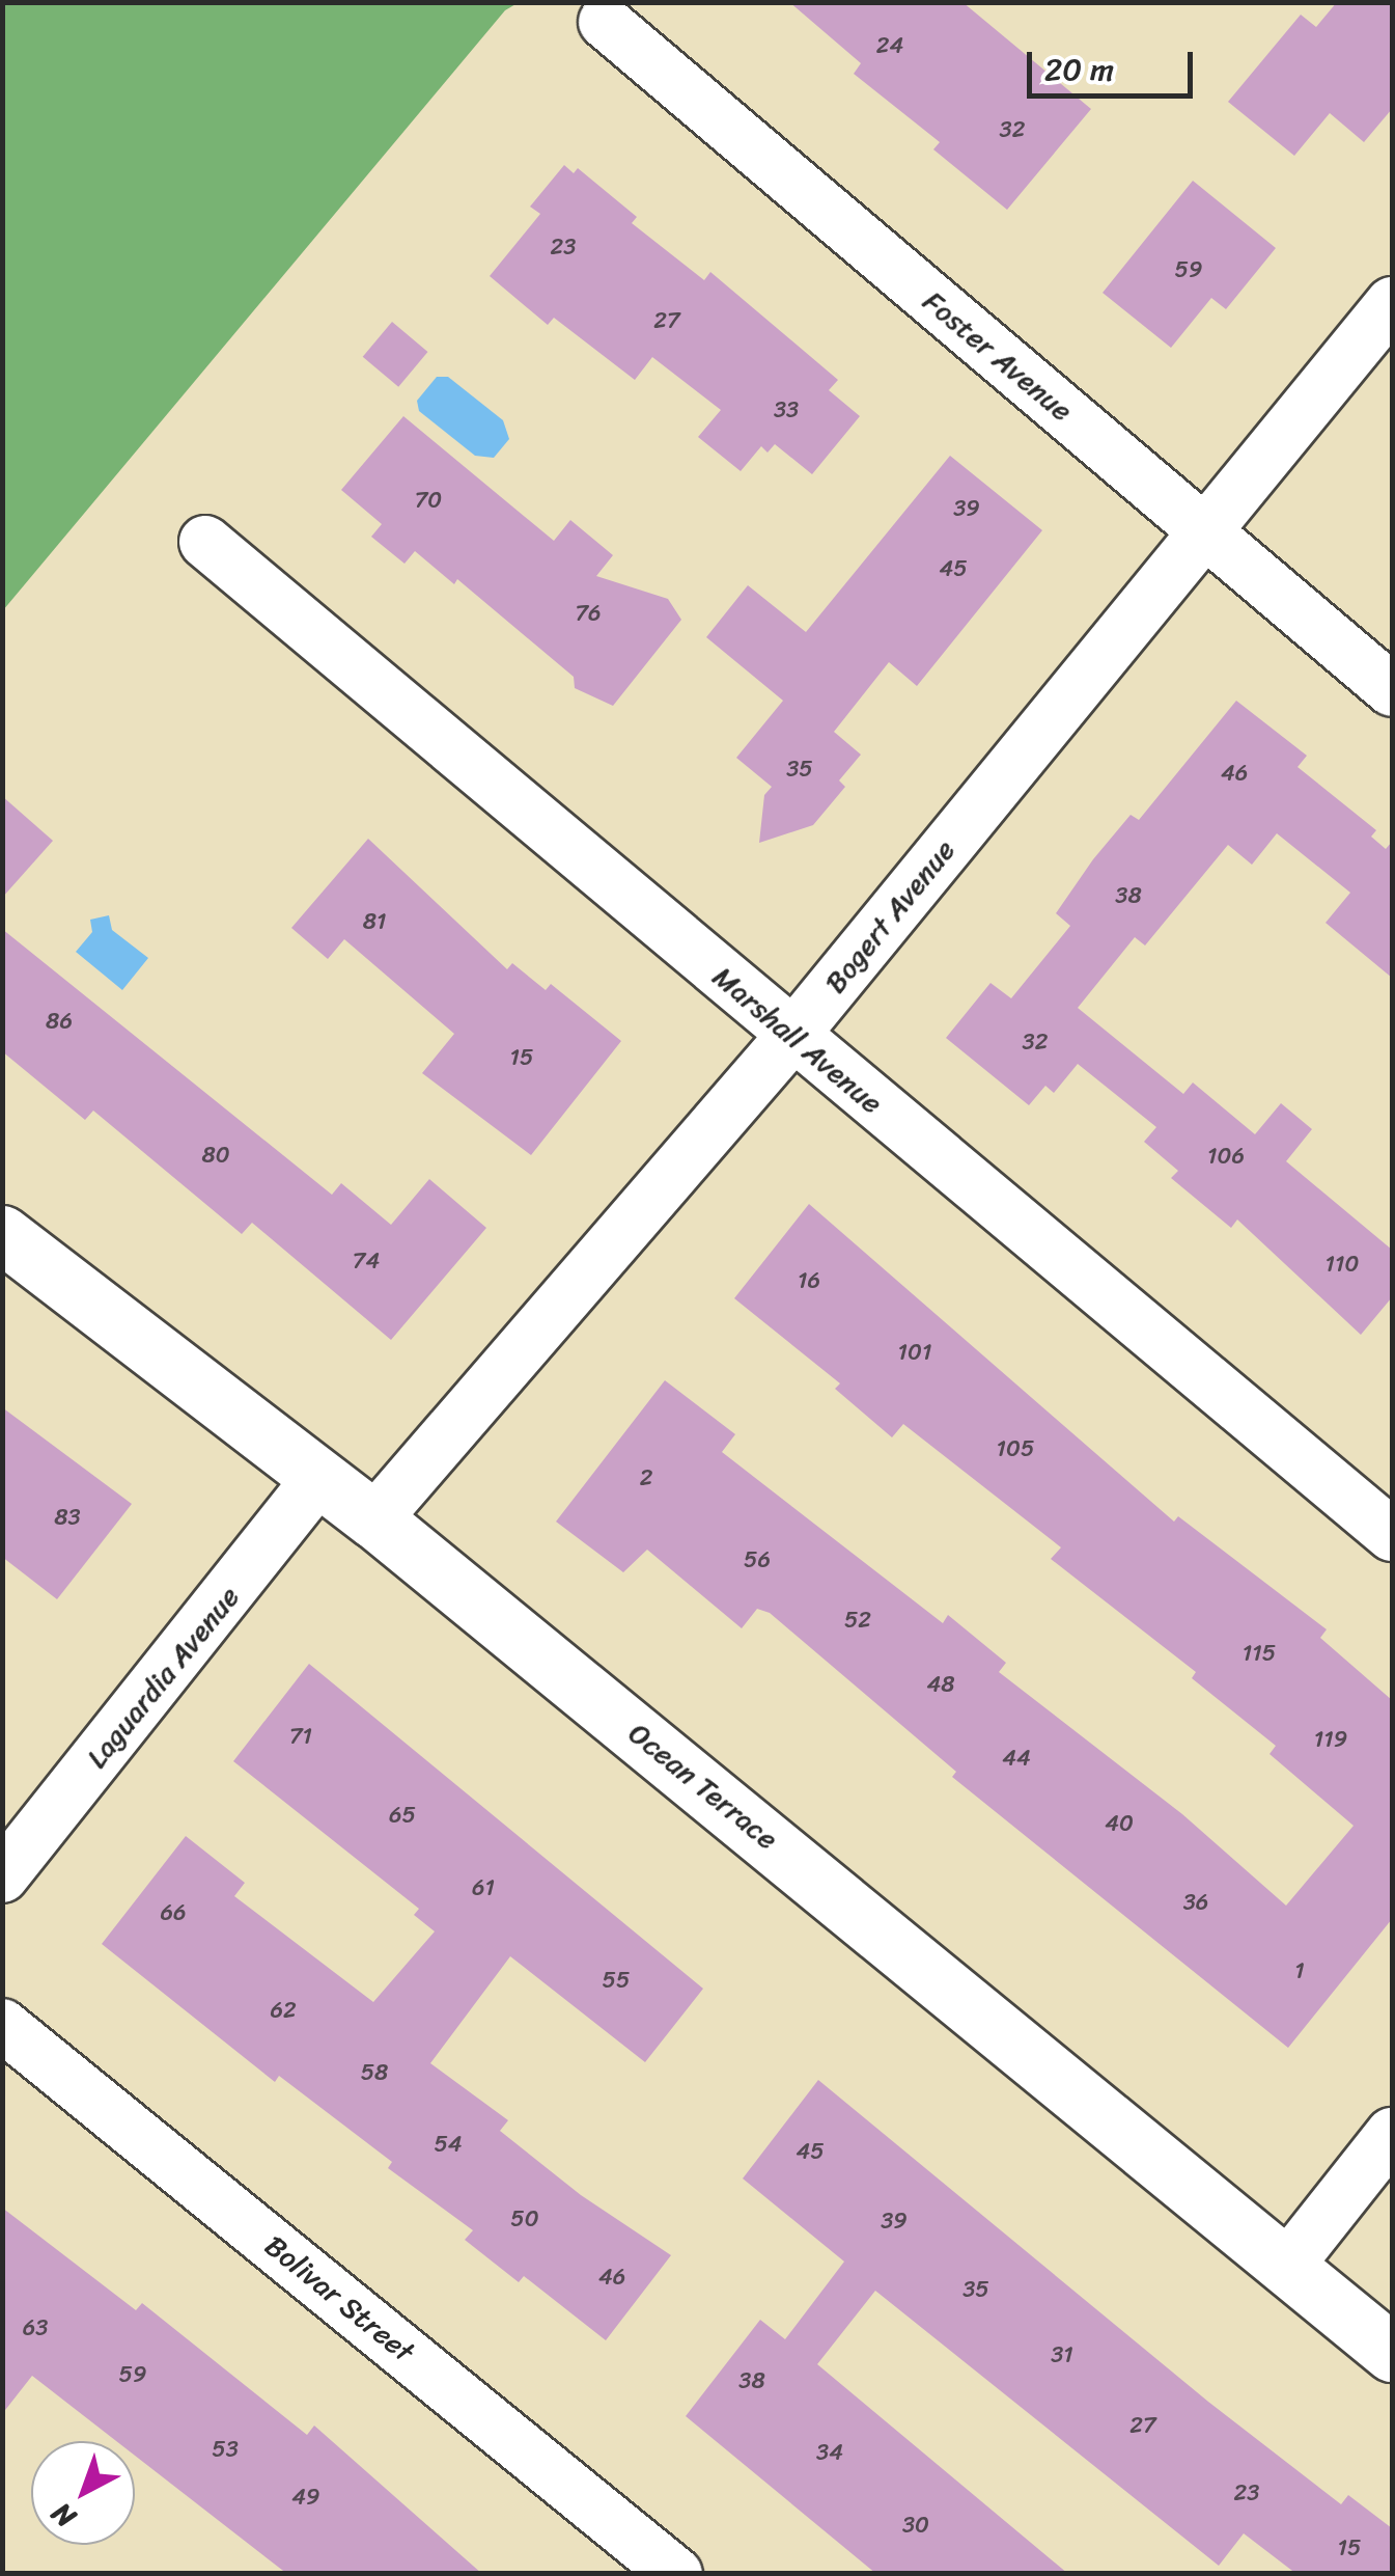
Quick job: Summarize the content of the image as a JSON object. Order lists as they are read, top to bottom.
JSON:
{
  "streets": {
    "street": [
      "Foster Avenue",
      "Bogert Avenue",
      "Marshall Avenue",
      "Laguardia Avenue",
      "Ocean Terrace",
      "Bolivar Street"
    ]
  },
  "crossings": [
    ["Foster Avenue", "Bogert Avenue"],
    ["Bogert Avenue", "Marshall Avenue"],
    ["Bogert Avenue", "Ocean Terrace"],
    ["Laguardia Avenue", "Ocean Terrace"]
  ],
  "house_numbers": [
    "24",
    "32",
    "23",
    "59",
    "27",
    "33",
    "70",
    "39",
    "45",
    "76",
    "35",
    "46",
    "38",
    "81",
    "86",
    "32",
    "15",
    "80",
    "106",
    "74",
    "110",
    "16",
    "101",
    "105",
    "2",
    "83",
    "56",
    "52",
    "115",
    "48",
    "71",
    "119",
    "44",
    "65",
    "40",
    "61",
    "36",
    "66",
    "1",
    "55",
    "62",
    "58",
    "54",
    "45",
    "50",
    "39",
    "46",
    "35",
    "63",
    "31",
    "59",
    "38",
    "27",
    "53",
    "34",
    "23",
    "49",
    "30",
    "15"
  ],
  "scale_bar": "20 m",
  "north": "bottom left"
}
